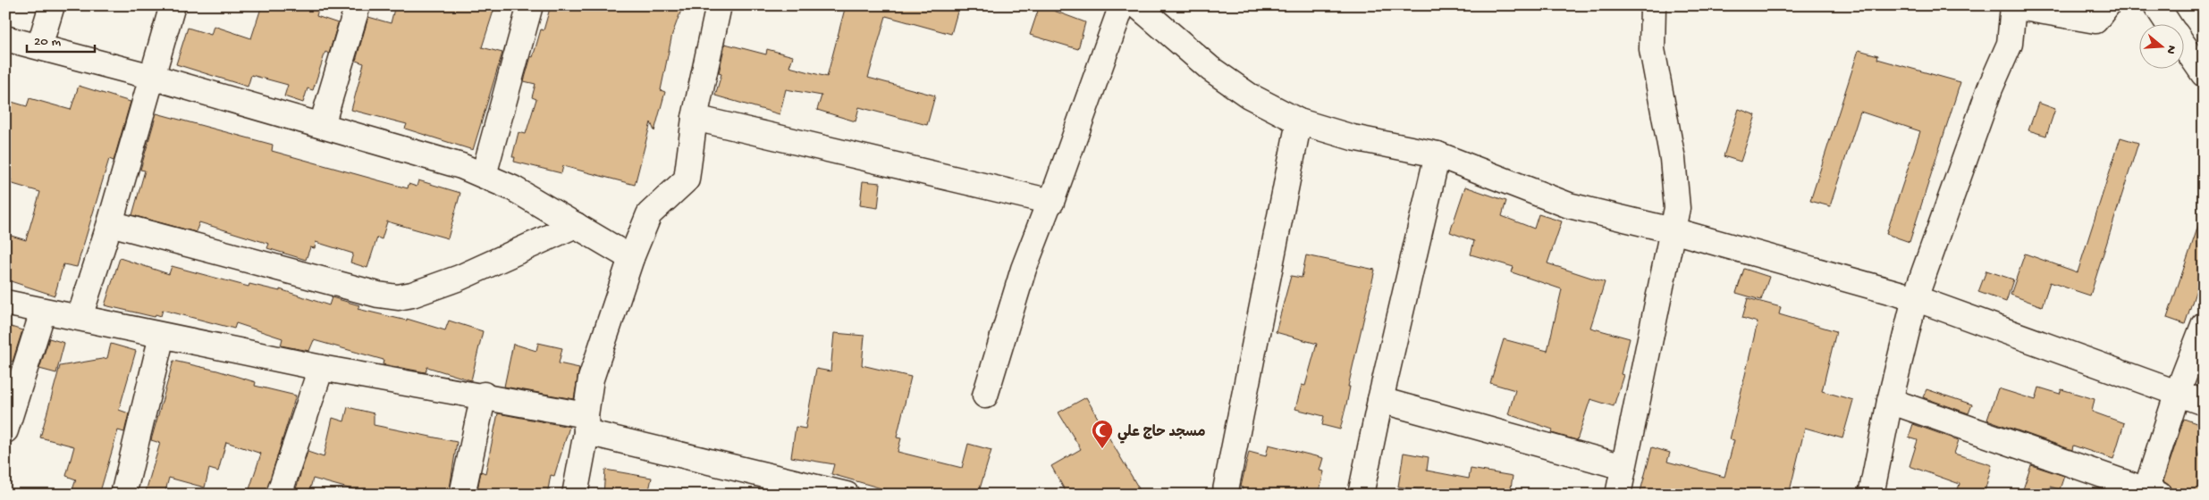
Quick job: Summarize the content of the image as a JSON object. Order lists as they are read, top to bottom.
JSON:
{
  "places": {
    "mosque": ["مسجد حاج علي"]
  },
  "scale_bar": "20 m",
  "north": "right"
}
